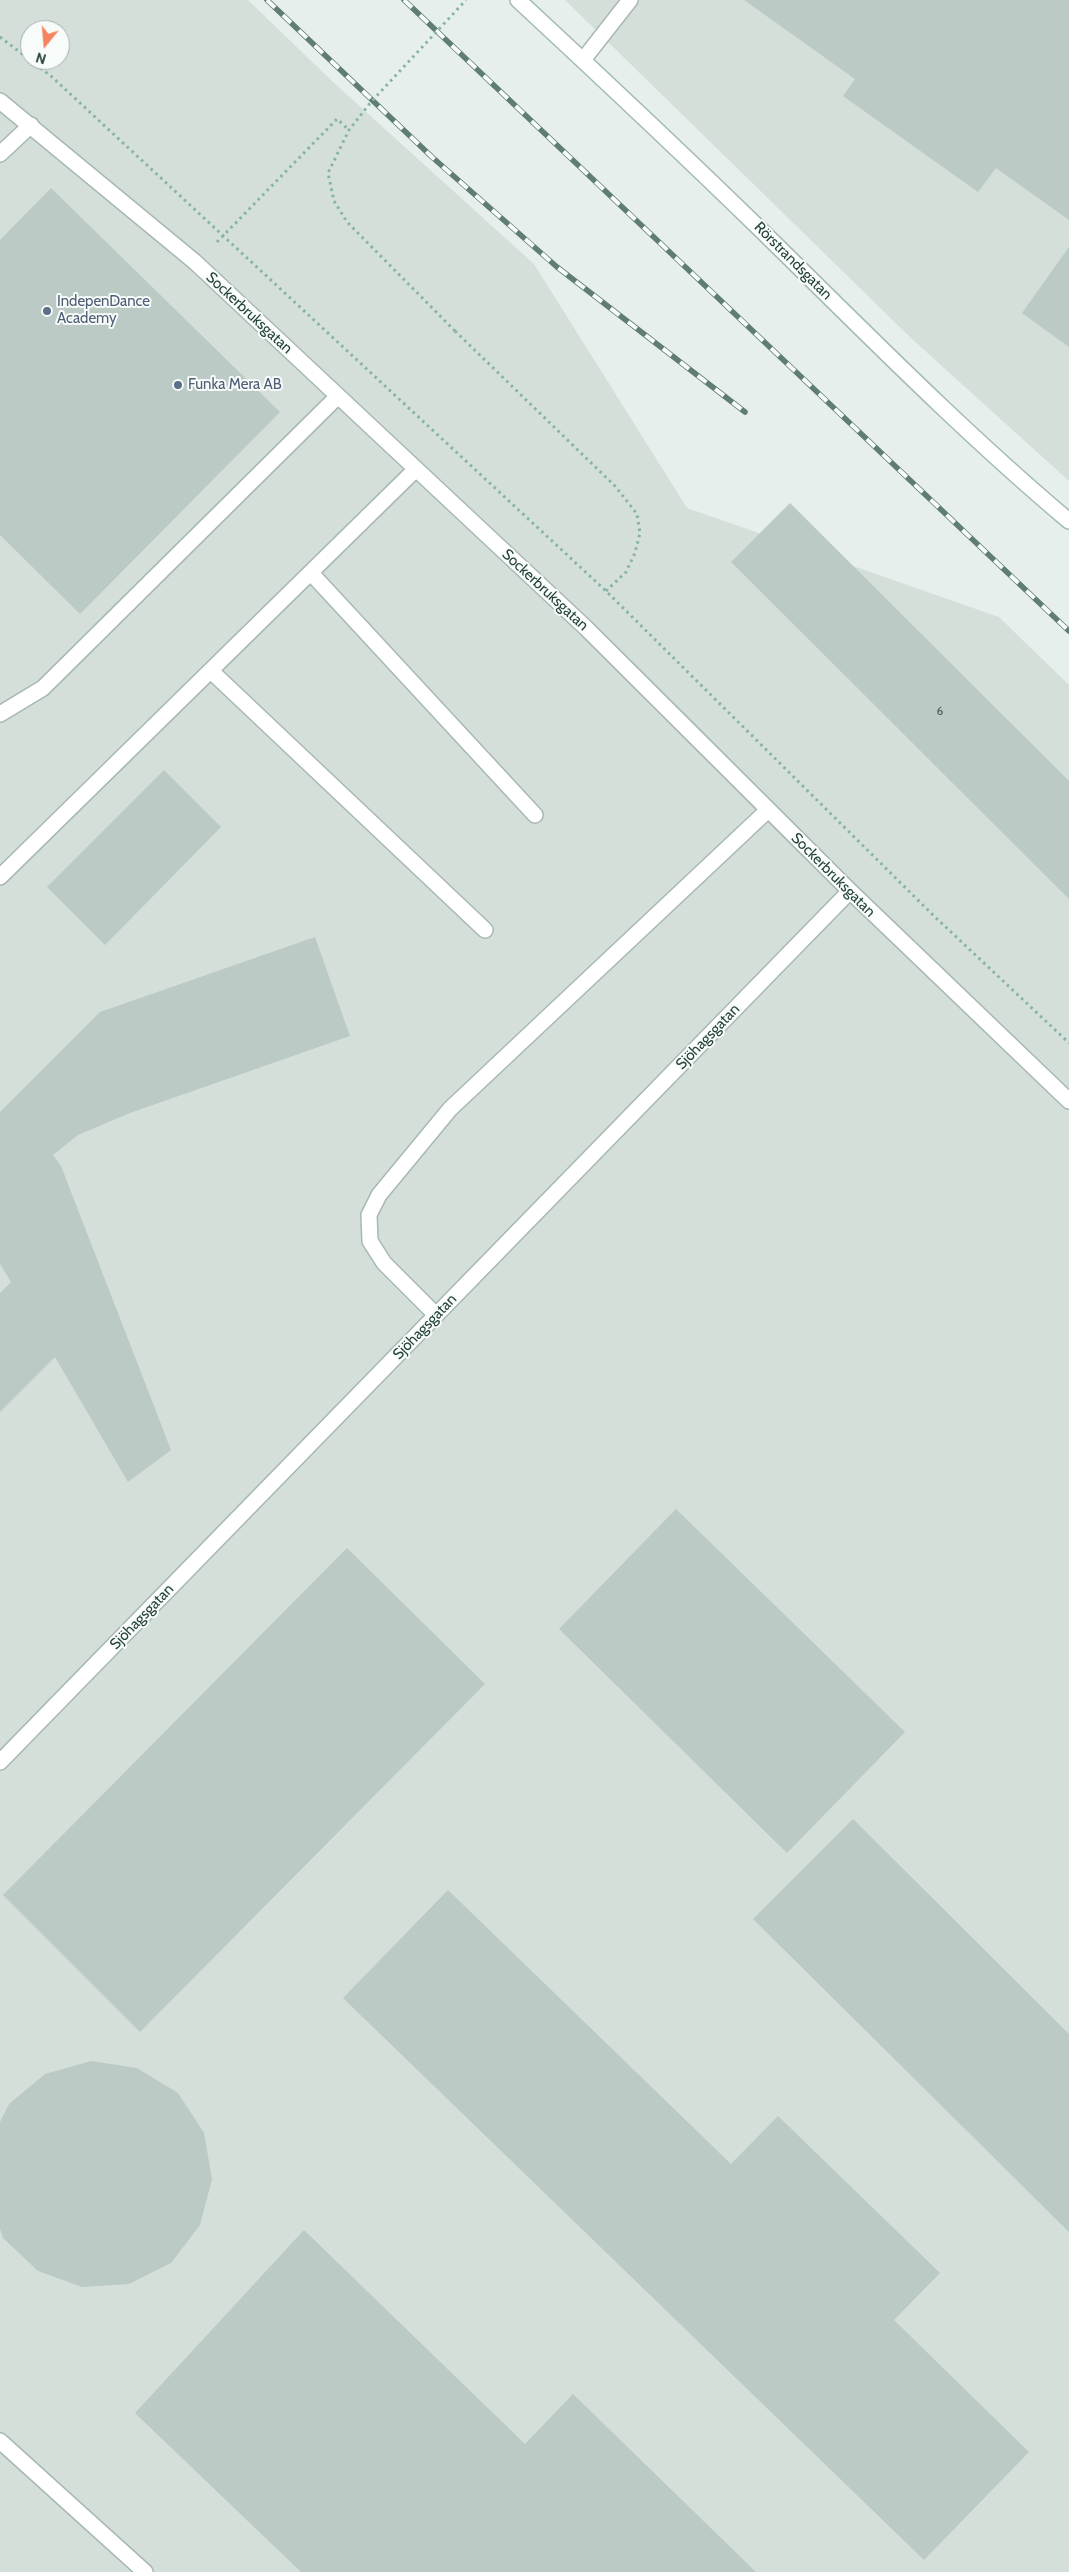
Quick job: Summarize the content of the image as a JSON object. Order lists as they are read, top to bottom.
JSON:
{
  "streets": {
    "street": ["Rörstrandsgatan", "Sockerbruksgatan", "Sjöhagsgatan"]
  },
  "crossings": [
    ["Sockerbruksgatan", "Sjöhagsgatan"]
  ],
  "places": ["IndepenDance Academy", "Funka Mera AB"],
  "house_numbers": ["6"],
  "north": "bottom"
}
